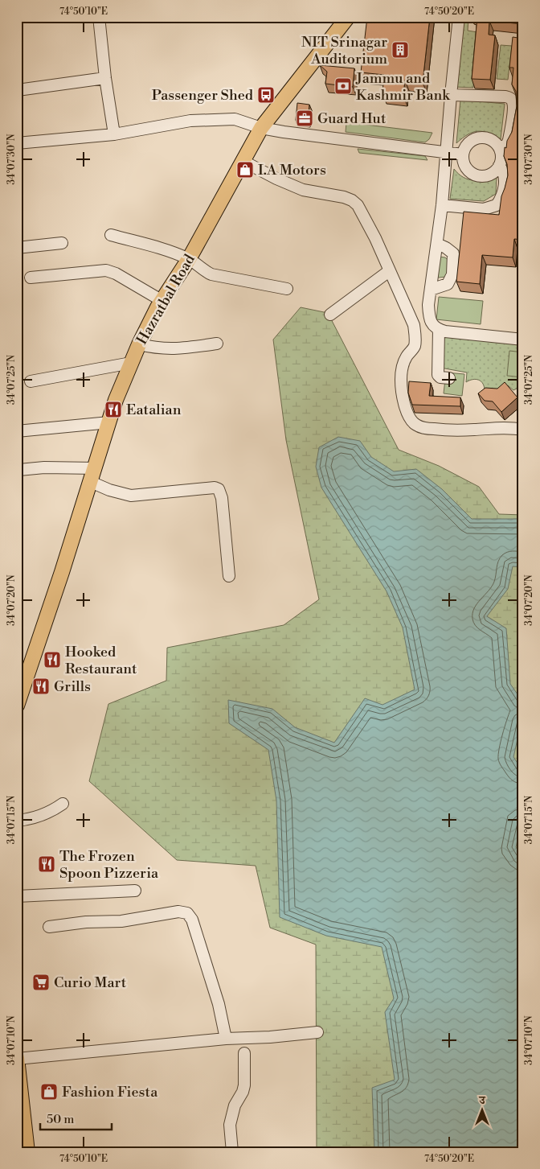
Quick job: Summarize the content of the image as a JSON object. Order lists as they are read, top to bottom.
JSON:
{
  "streets": {
    "main road": ["Hazratbal Road"]
  },
  "places": {
    "building": ["NIT Srinagar Auditorium"],
    "bank": ["Jammu and Kashmir Bank"],
    "bus stop": ["Passenger Shed"],
    "office": ["Guard Hut"],
    "shop": ["I.A Motors", "Fashion Fiesta"],
    "restaurant": [
      "Eatalian",
      "Hooked Restaurant",
      "Grills",
      "The Frozen Spoon Pizzeria"
    ],
    "supermarket": ["Curio Mart"]
  },
  "scale_bar": "50 m",
  "north": "top",
  "coordinates": [
    "74°50'10\"E",
    "74°50'20\"E",
    "34°07'30\"N",
    "34°07'25\"N",
    "34°07'20\"N",
    "34°07'15\"N",
    "34°07'10\"N"
  ]
}
